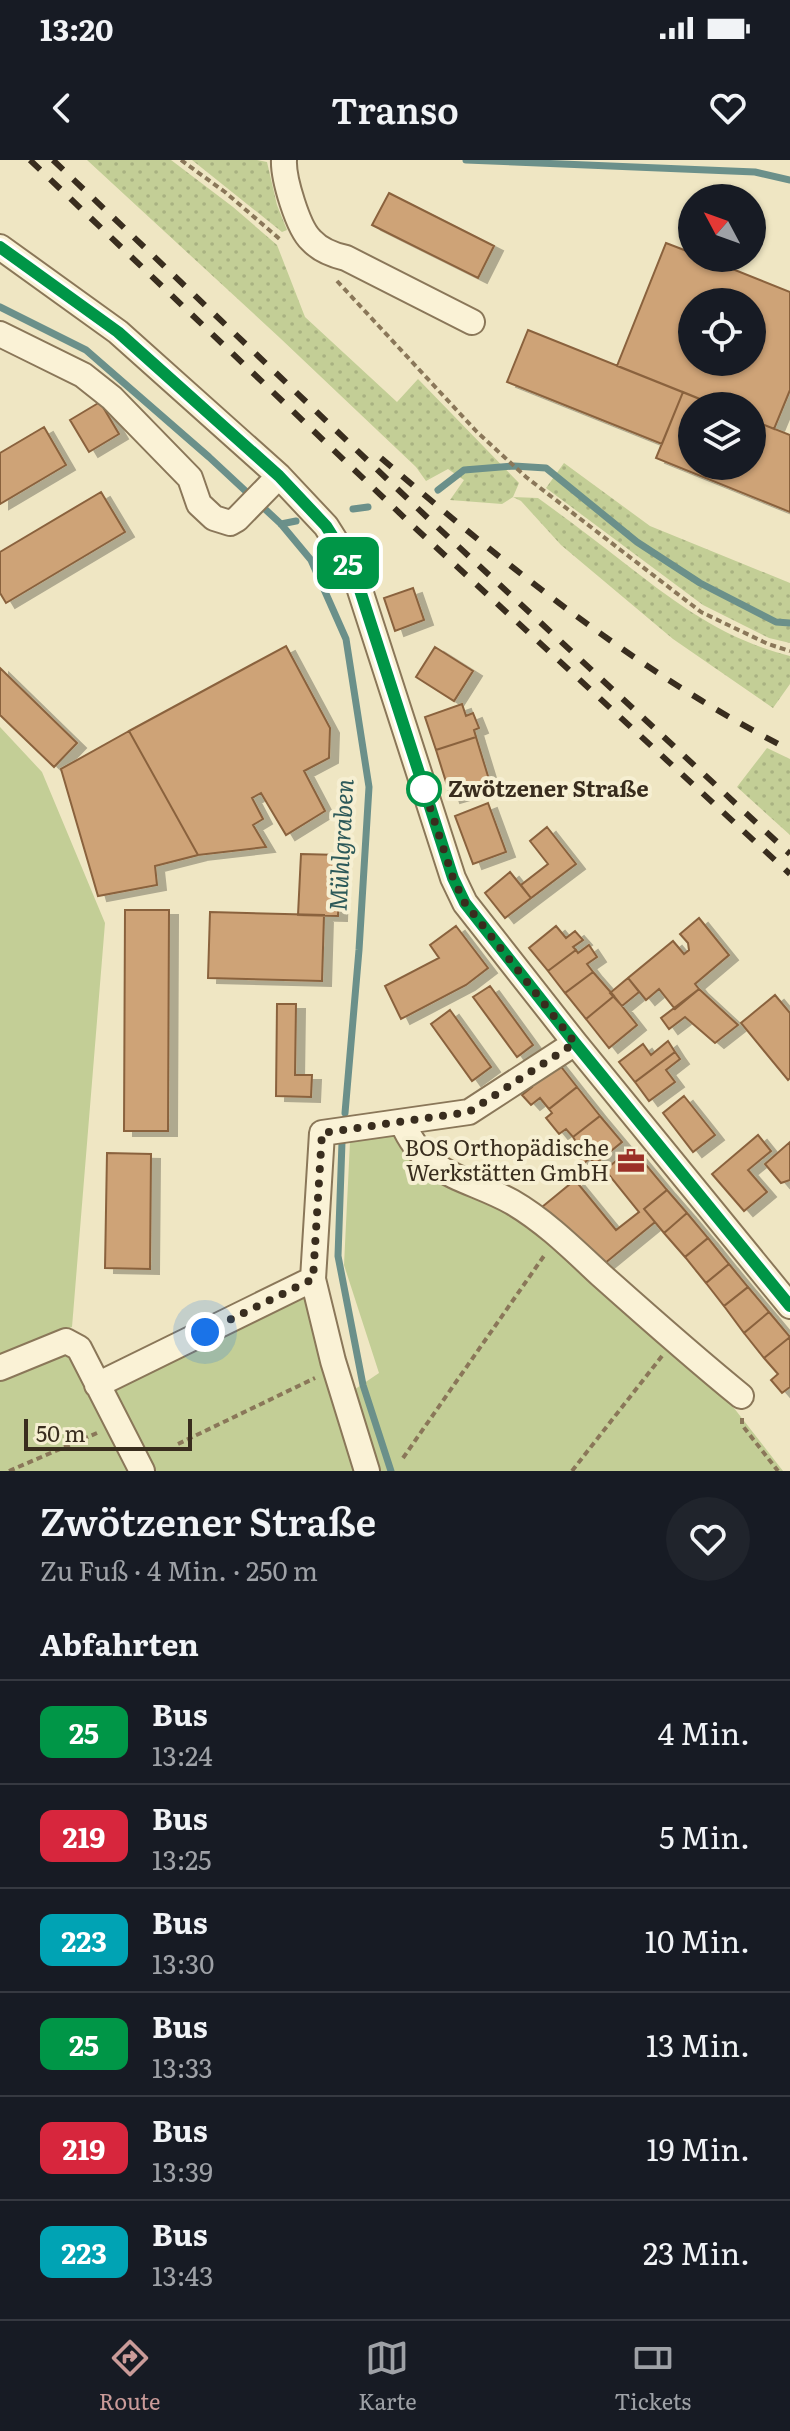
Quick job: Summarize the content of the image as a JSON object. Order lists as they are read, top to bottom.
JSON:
{
  "water": ["Mühlgraben"],
  "places": {
    "other": ["Zwötzener Straße"],
    "office": ["BOS Orthopädische Werkstätten GmbH"]
  },
  "lines": ["bus line 25"],
  "scale_bar": "50 m",
  "north": "top left",
  "page": {
    "status": "13:20",
    "header": "Transo",
    "on_map": "25",
    "scale": "50 m",
    "heading": [
      ["Zwötzener Straße", "Zu Fuß · 4 Min. · 250 m"],
      "Abfahrten"
    ],
    "list": [
      {
        "mark": "25",
        "name": "Bus",
        "note": "13:24",
        "value": "4 Min."
      },
      {
        "mark": "219",
        "name": "Bus",
        "note": "13:25",
        "value": "5 Min."
      },
      {
        "mark": "223",
        "name": "Bus",
        "note": "13:30",
        "value": "10 Min."
      },
      {
        "mark": "25",
        "name": "Bus",
        "note": "13:33",
        "value": "13 Min."
      },
      {
        "mark": "219",
        "name": "Bus",
        "note": "13:39",
        "value": "19 Min."
      },
      {
        "mark": "223",
        "name": "Bus",
        "note": "13:43",
        "value": "23 Min."
      }
    ],
    "tabs": ["Route", "Karte", "Tickets"]
  }
}
